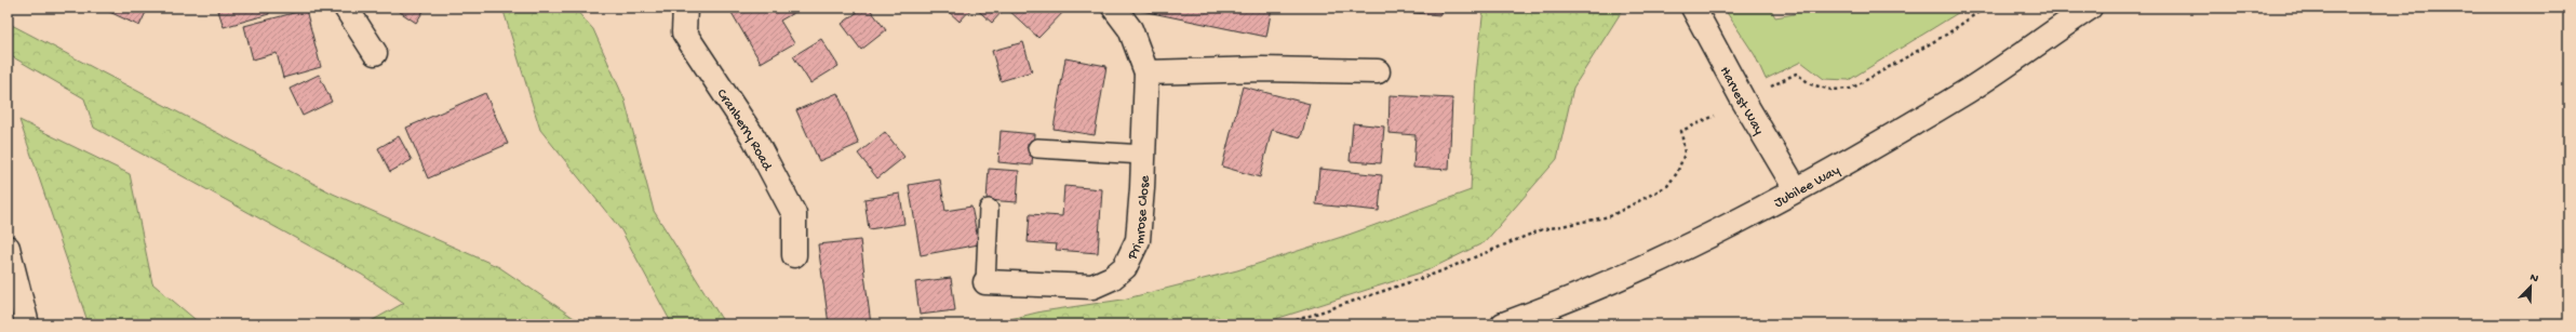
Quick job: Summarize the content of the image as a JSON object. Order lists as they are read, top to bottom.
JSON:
{
  "streets": {
    "street": [
      "Harvest Way",
      "Cranberry Road",
      "Jubilee Way",
      "Primrose Close"
    ]
  },
  "crossings": [
    ["Harvest Way", "Jubilee Way"]
  ],
  "north": "top right"
}
